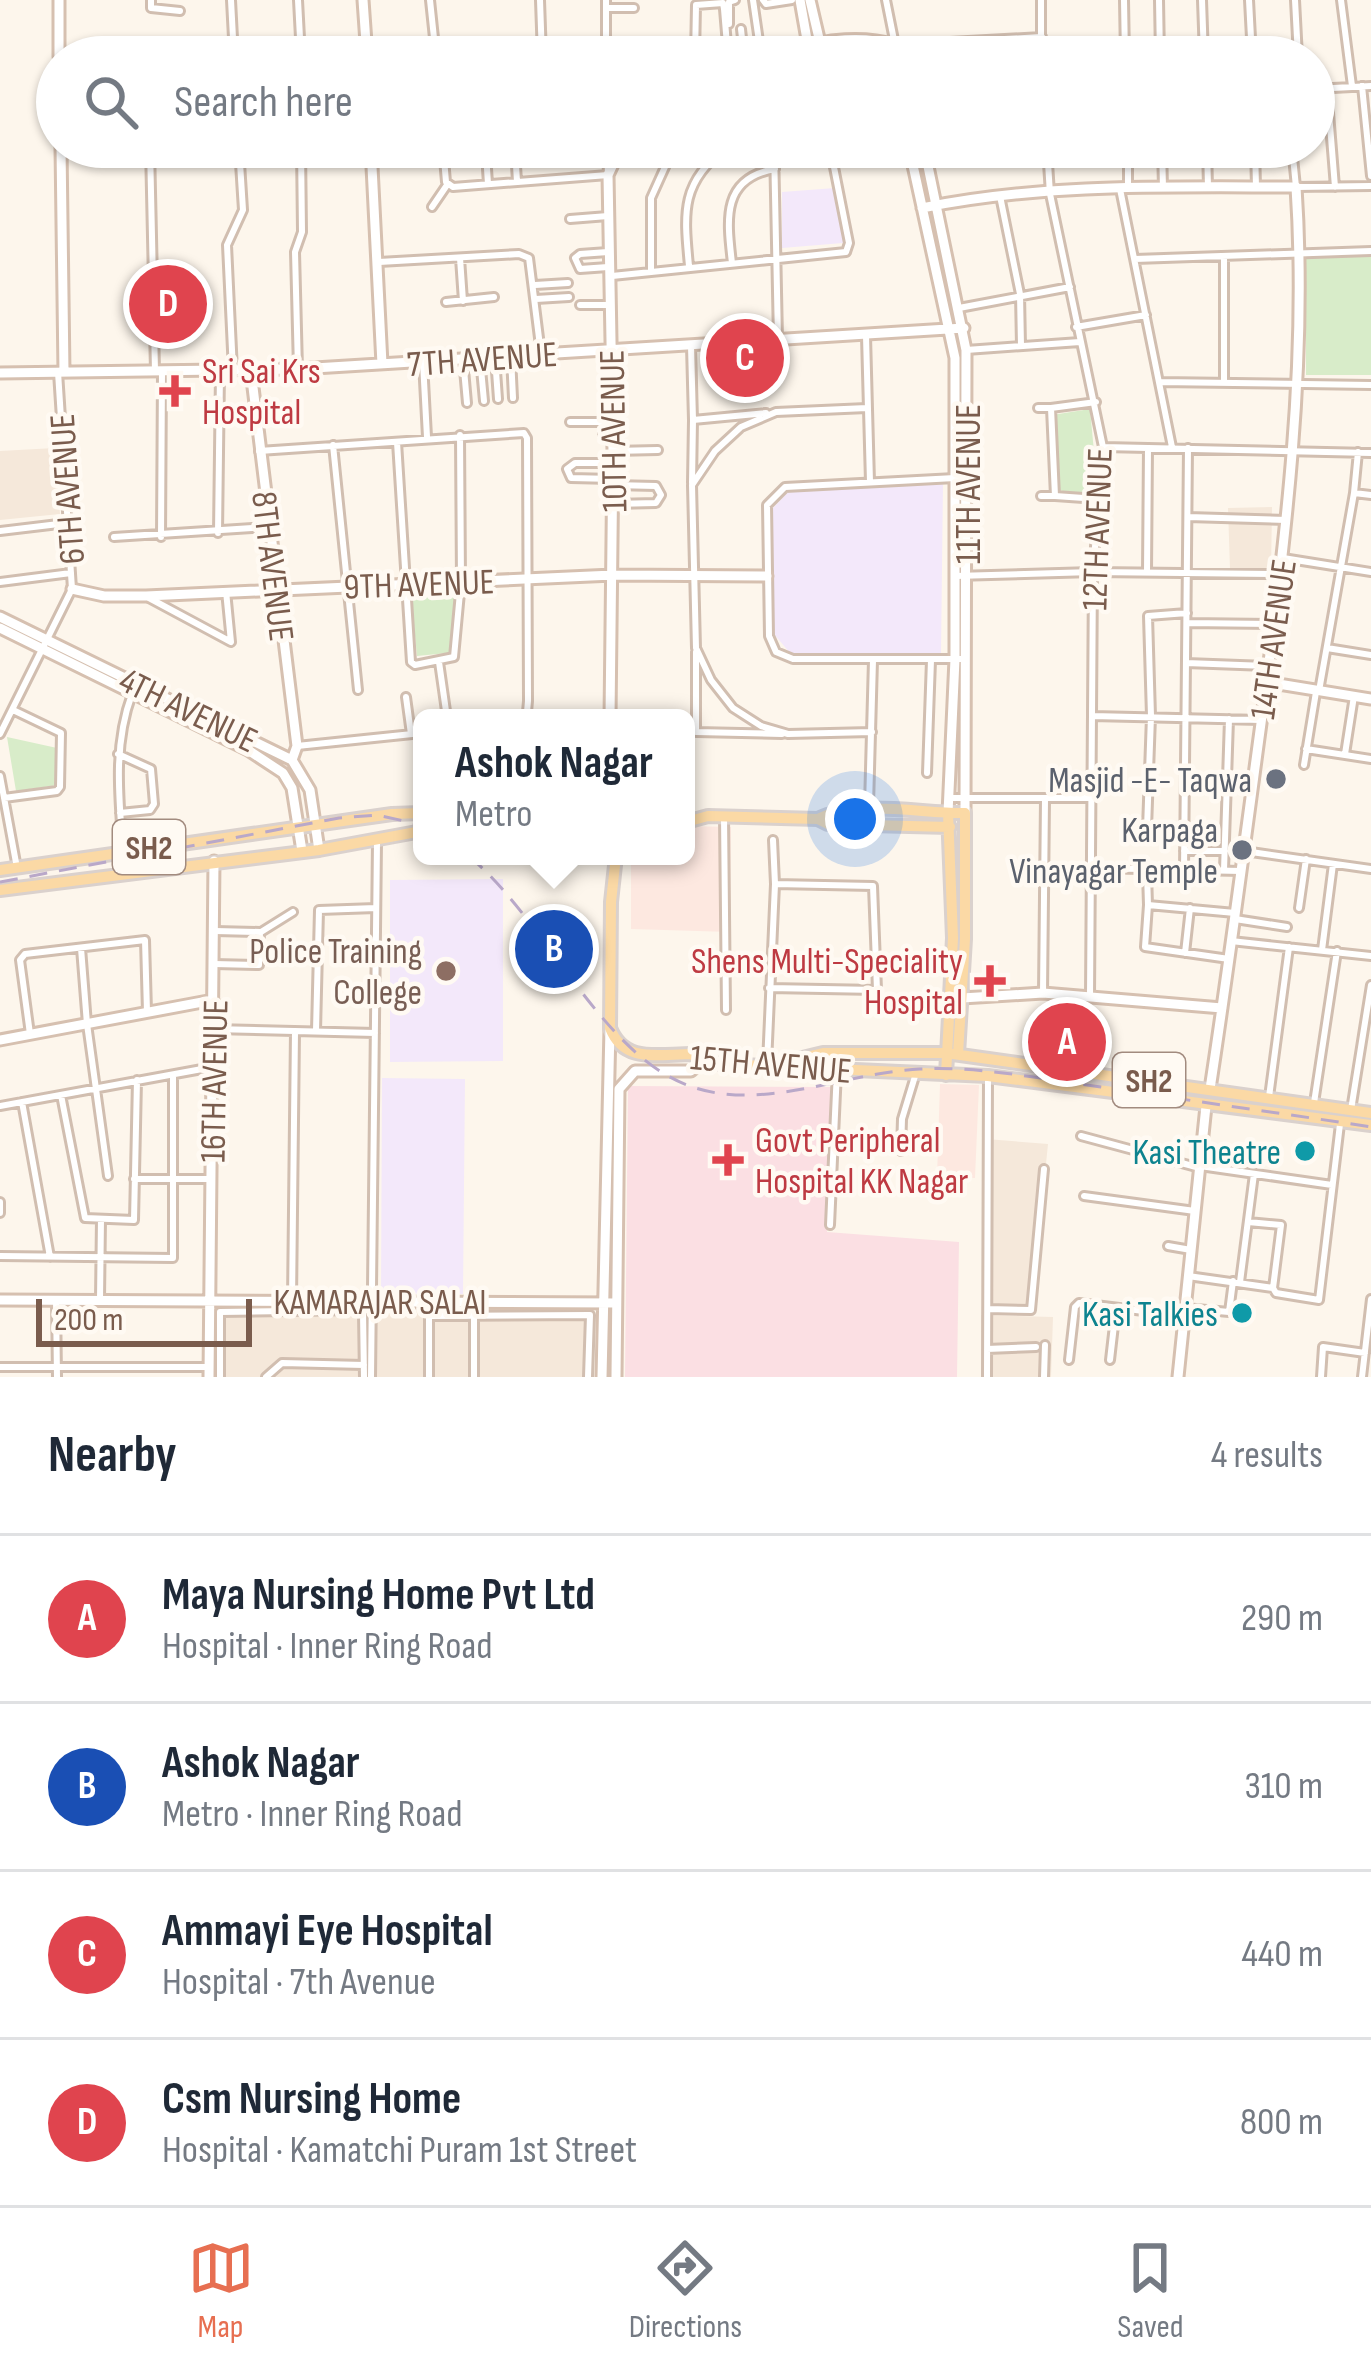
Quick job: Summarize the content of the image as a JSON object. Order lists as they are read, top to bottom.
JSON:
{
  "streets": {
    "main road": ["SH2", "15TH AVENUE"],
    "street": [
      "7TH AVENUE",
      "10TH AVENUE",
      "11TH AVENUE",
      "6TH AVENUE",
      "12TH AVENUE",
      "8TH AVENUE",
      "9TH AVENUE",
      "14TH AVENUE",
      "4TH AVENUE",
      "16TH AVENUE",
      "KAMARAJAR SALAI"
    ]
  },
  "crossings": [
    ["7TH AVENUE", "10TH AVENUE"],
    ["7TH AVENUE", "11TH AVENUE"],
    ["7TH AVENUE", "6TH AVENUE"],
    ["7TH AVENUE", "8TH AVENUE"],
    ["10TH AVENUE", "9TH AVENUE"],
    ["6TH AVENUE", "9TH AVENUE"],
    ["6TH AVENUE", "4TH AVENUE"],
    ["8TH AVENUE", "9TH AVENUE"],
    ["8TH AVENUE", "4TH AVENUE"],
    ["14TH AVENUE", "SH2"],
    ["4TH AVENUE", "SH2"],
    ["SH2", "15TH AVENUE"],
    ["SH2", "16TH AVENUE"],
    ["16TH AVENUE", "KAMARAJAR SALAI"]
  ],
  "places": {
    "health": ["Sri Sai Krs Hospital", "Shens Multi-Speciality Hospital", "Govt Peripheral Hospital KK Nagar"],
    "other": [
      "Masjid -E- Taqwa",
      "Karpaga Vinayagar Temple",
      "Police Training College",
      "Kasi Theatre",
      "Kasi Talkies"
    ]
  },
  "scale_bar": "200 m",
  "page": {
    "search": "Search here",
    "pins": [
      "D",
      "C",
      "B",
      "A"
    ],
    "popup": ["Ashok Nagar", "Metro"],
    "scale": "200 m",
    "heading": ["Nearby", "4 results"],
    "list": [
      {
        "mark": "A",
        "name": "Maya Nursing Home Pvt Ltd",
        "note": "Hospital · Inner Ring Road",
        "value": "290 m"
      },
      {
        "mark": "B",
        "name": "Ashok Nagar",
        "note": "Metro · Inner Ring Road",
        "value": "310 m"
      },
      {
        "mark": "C",
        "name": "Ammayi Eye Hospital",
        "note": "Hospital · 7th Avenue",
        "value": "440 m"
      },
      {
        "mark": "D",
        "name": "Csm Nursing Home",
        "note": "Hospital · Kamatchi Puram 1st Street",
        "value": "800 m"
      }
    ],
    "nav": ["Map", "Directions", "Saved"]
  }
}
